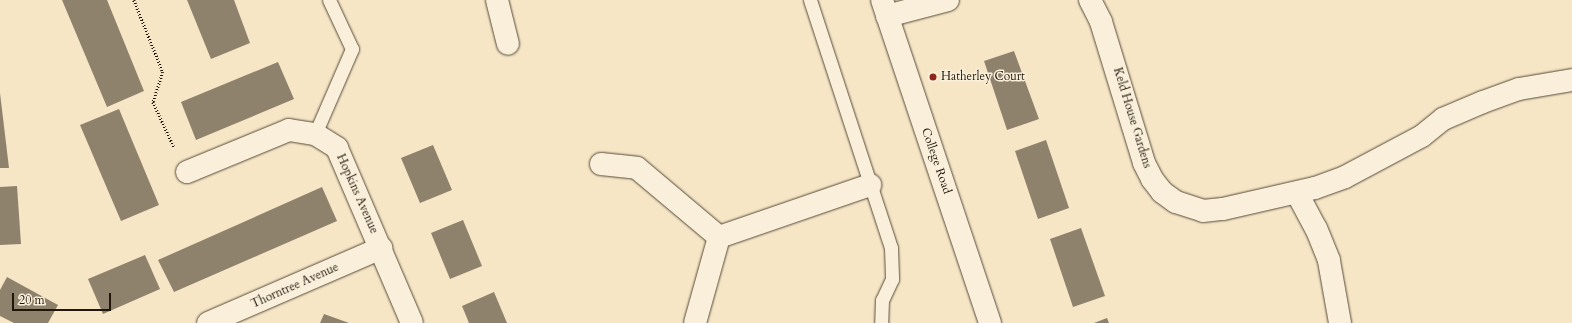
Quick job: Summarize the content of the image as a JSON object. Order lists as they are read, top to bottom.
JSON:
{
  "streets": {
    "street": [
      "Keld House Gardens",
      "College Road",
      "Hopkins Avenue",
      "Thorntree Avenue"
    ]
  },
  "crossings": [
    ["Hopkins Avenue", "Thorntree Avenue"]
  ],
  "places": ["Hatherley Court"],
  "scale_bar": "20 m"
}
